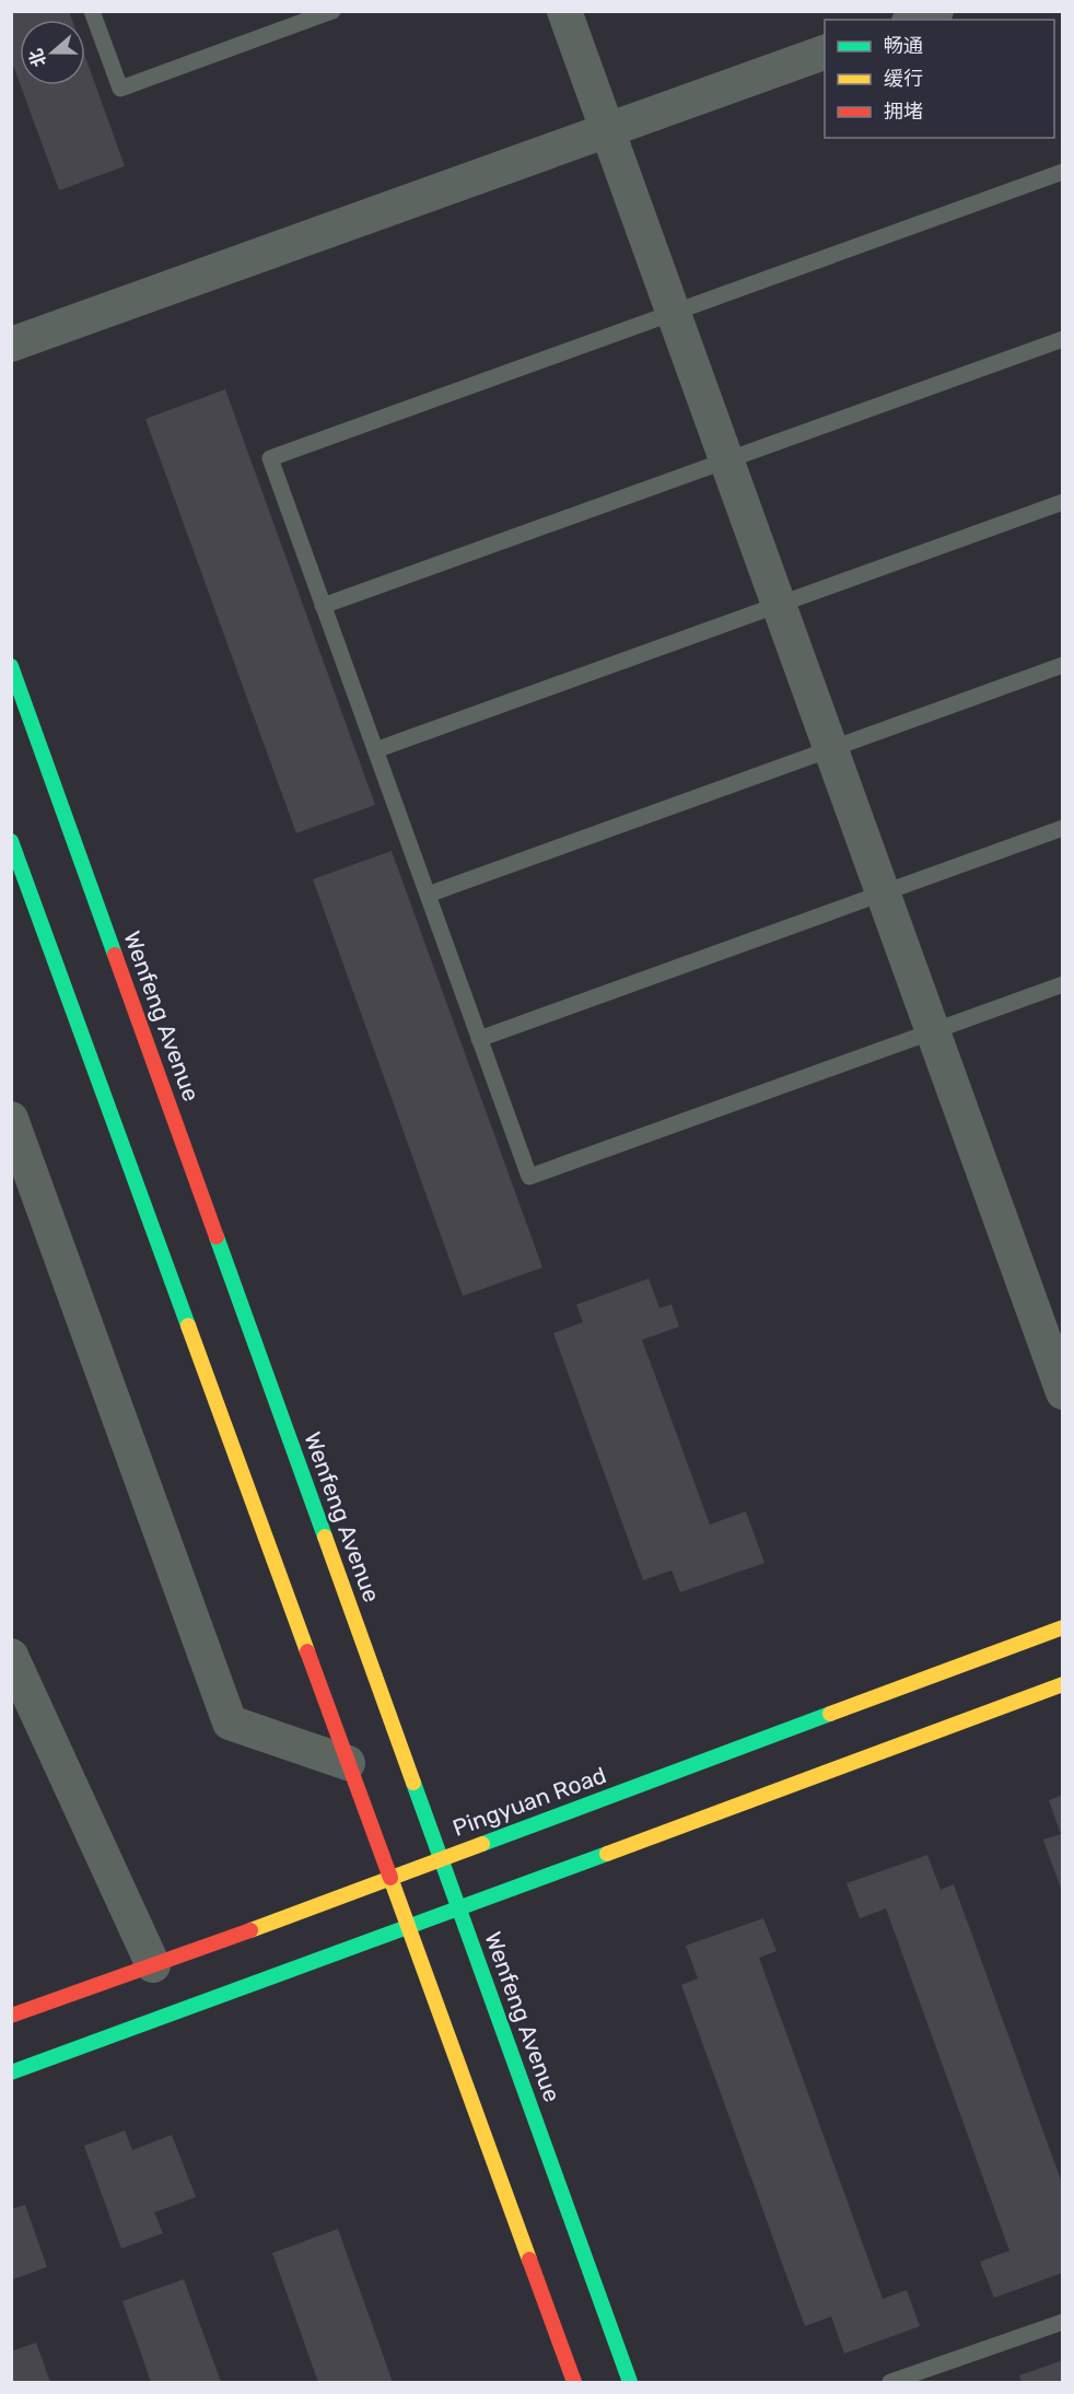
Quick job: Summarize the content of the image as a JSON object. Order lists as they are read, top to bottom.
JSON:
{
  "streets": {
    "main road": ["Wenfeng Avenue", "Pingyuan Road"]
  },
  "crossings": [
    ["Wenfeng Avenue", "Pingyuan Road"]
  ],
  "legend": ["畅通", "缓行", "拥堵"],
  "north": "left"
}
